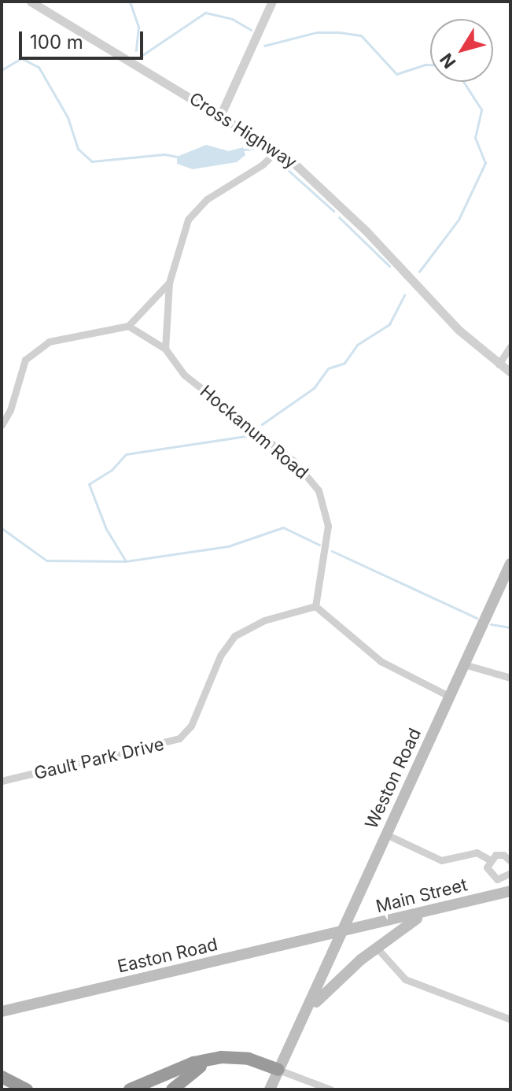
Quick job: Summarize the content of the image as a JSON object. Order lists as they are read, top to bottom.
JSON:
{
  "streets": {
    "main road": ["Weston Road", "Main Street", "Easton Road"],
    "street": ["Cross Highway", "Hockanum Road", "Gault Park Drive"]
  },
  "crossings": [
    ["Hockanum Road", "Gault Park Drive"],
    ["Weston Road", "Main Street"],
    ["Weston Road", "Easton Road"],
    ["Main Street", "Easton Road"]
  ],
  "scale_bar": "100 m",
  "north": "bottom left"
}
